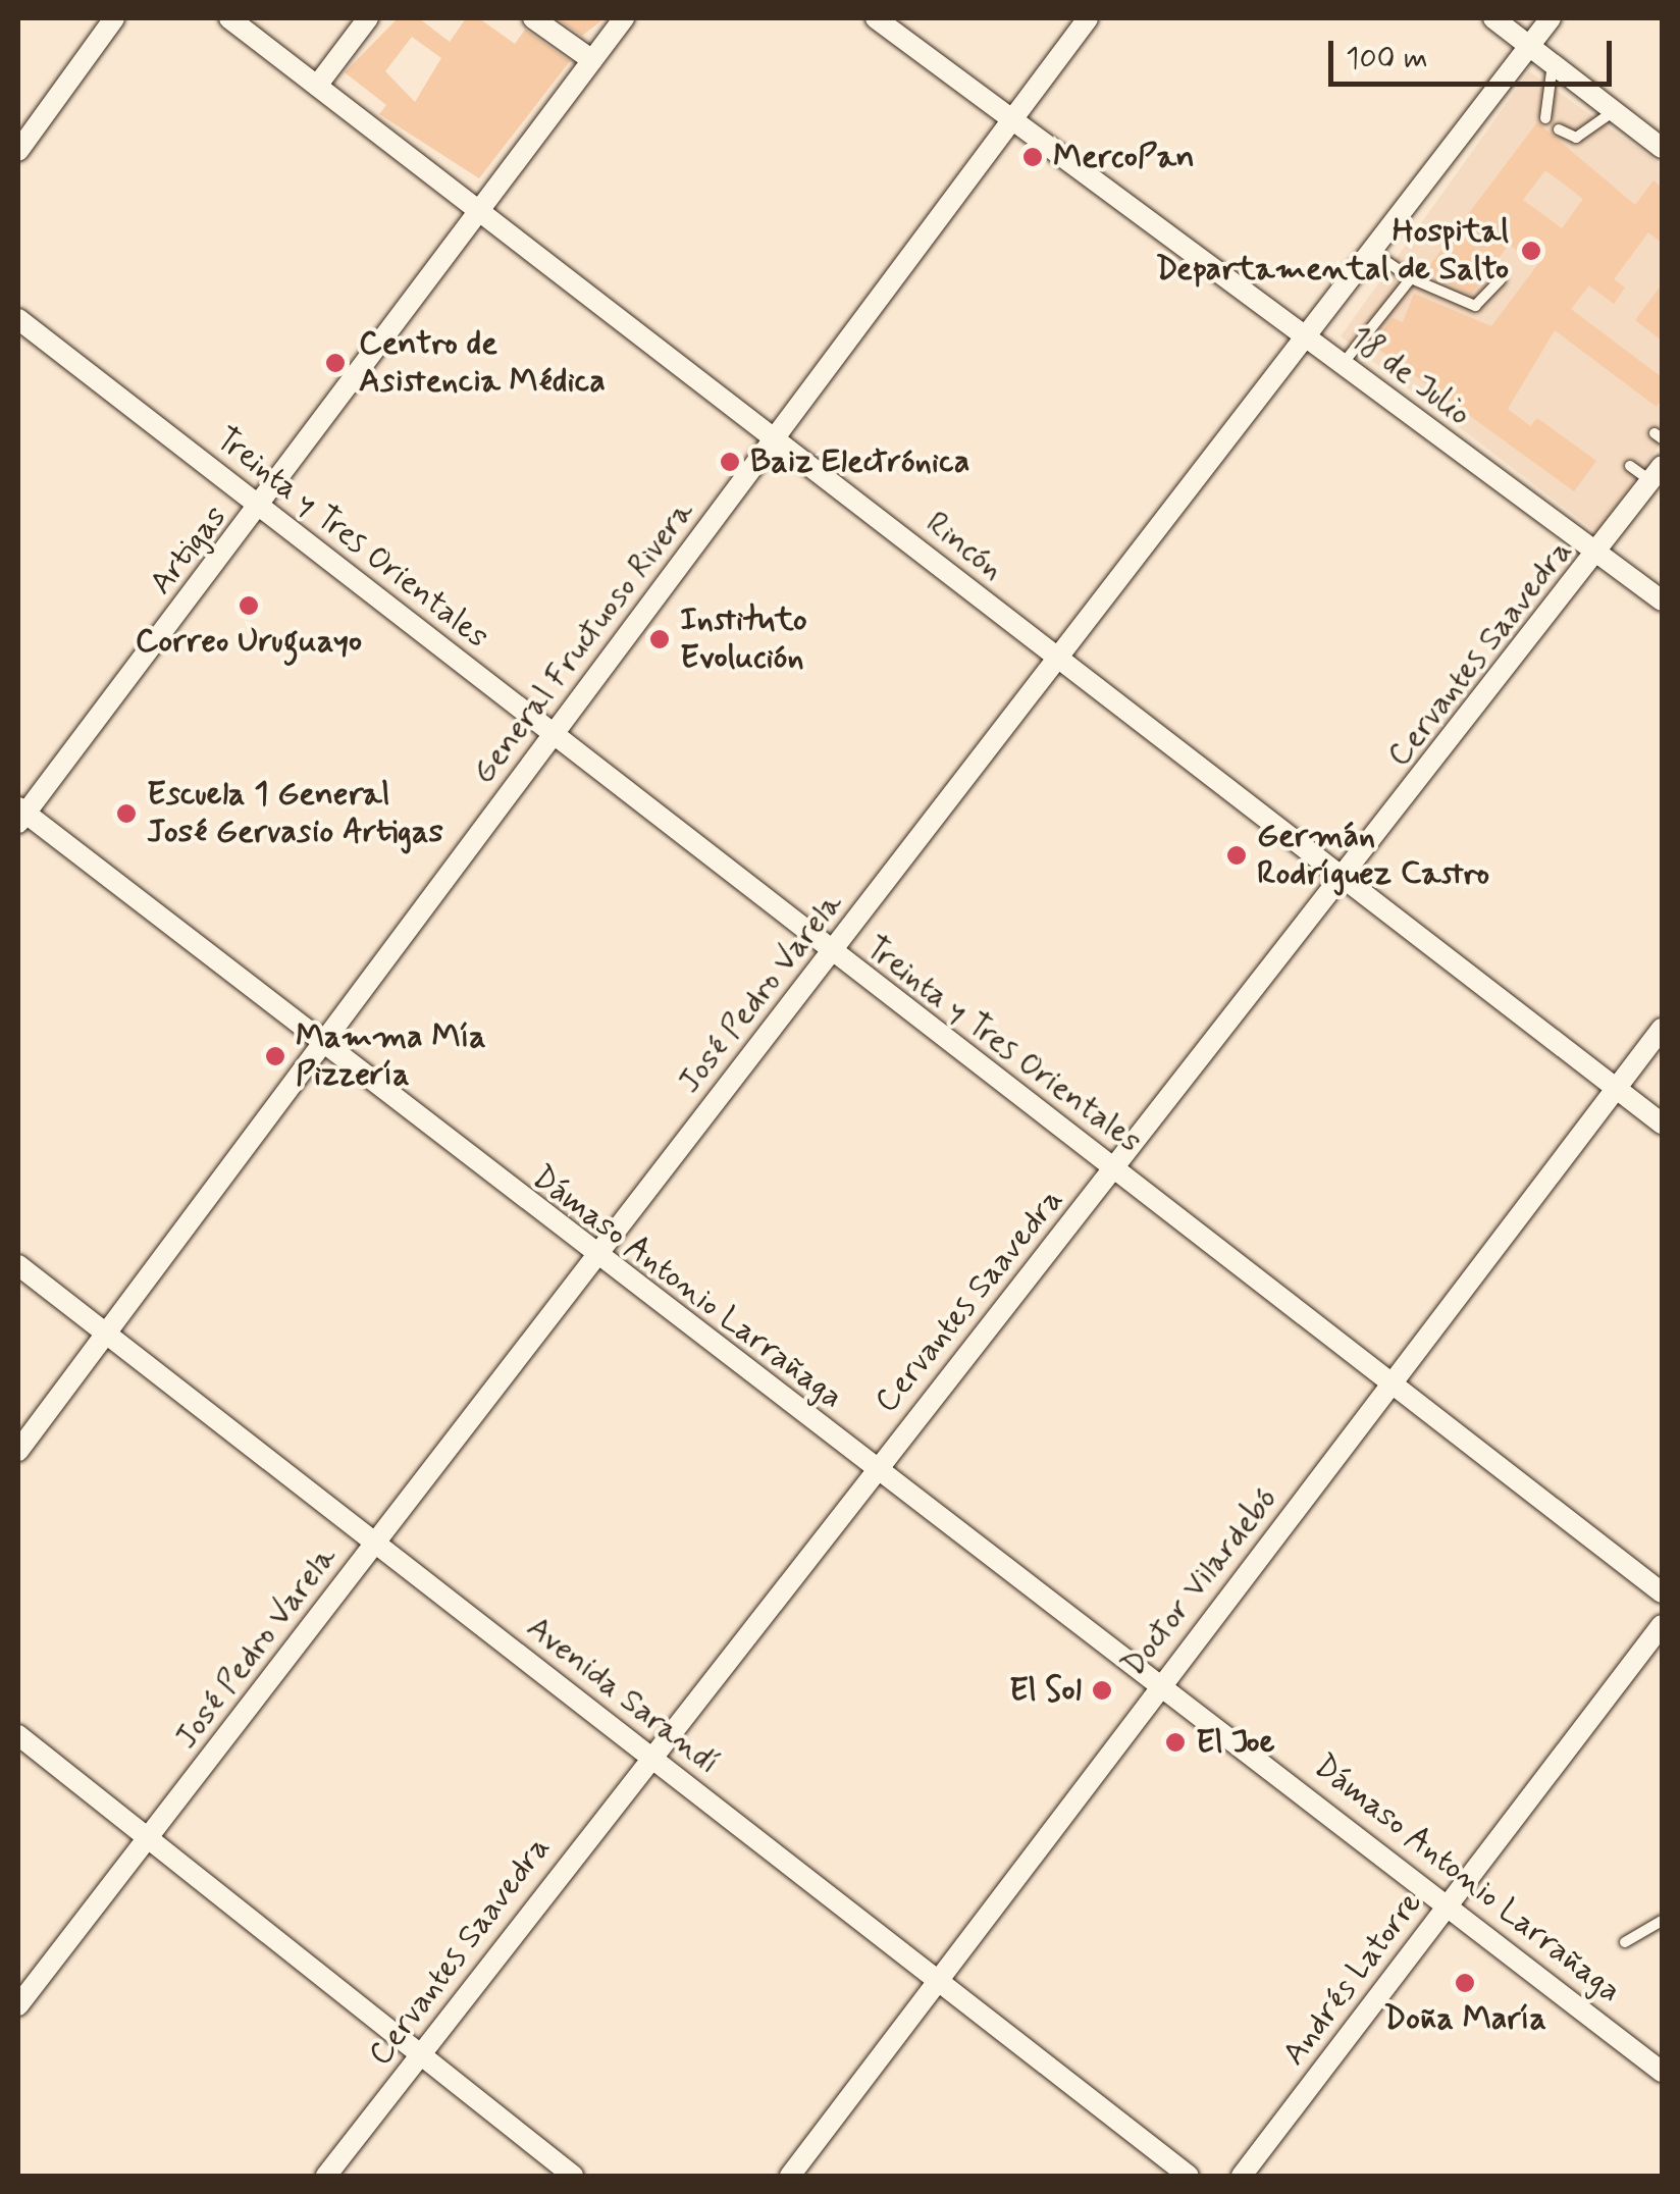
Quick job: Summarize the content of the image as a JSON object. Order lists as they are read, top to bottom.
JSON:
{
  "streets": {
    "street": [
      "18 de Julio",
      "Treinta y Tres Orientales",
      "Rincón",
      "Artigas",
      "General Fructuoso Rivera",
      "Cervantes Saavedra",
      "José Pedro Varela",
      "Dámaso Antonio Larrañaga",
      "Doctor Vilardebó",
      "Avenida Sarandí",
      "Andrés Latorre"
    ]
  },
  "crossings": [
    ["18 de Julio", "General Fructuoso Rivera"],
    ["18 de Julio", "Cervantes Saavedra"],
    ["18 de Julio", "José Pedro Varela"],
    ["Treinta y Tres Orientales", "Artigas"],
    ["Treinta y Tres Orientales", "General Fructuoso Rivera"],
    ["Treinta y Tres Orientales", "Cervantes Saavedra"],
    ["Treinta y Tres Orientales", "José Pedro Varela"],
    ["Treinta y Tres Orientales", "Doctor Vilardebó"],
    ["Rincón", "Artigas"],
    ["Rincón", "General Fructuoso Rivera"],
    ["Rincón", "Cervantes Saavedra"],
    ["Rincón", "José Pedro Varela"],
    ["Rincón", "Doctor Vilardebó"],
    ["Artigas", "Dámaso Antonio Larrañaga"],
    ["General Fructuoso Rivera", "Dámaso Antonio Larrañaga"],
    ["General Fructuoso Rivera", "Avenida Sarandí"],
    ["Cervantes Saavedra", "Dámaso Antonio Larrañaga"],
    ["Cervantes Saavedra", "Avenida Sarandí"],
    ["José Pedro Varela", "Dámaso Antonio Larrañaga"],
    ["José Pedro Varela", "Avenida Sarandí"],
    ["Dámaso Antonio Larrañaga", "Doctor Vilardebó"],
    ["Dámaso Antonio Larrañaga", "Andrés Latorre"],
    ["Doctor Vilardebó", "Avenida Sarandí"]
  ],
  "places": [
    "MercoPan",
    "Hospital Departamental de Salto",
    "Centro de Asistencia Médica",
    "Baiz Electrónica",
    "Correo Uruguayo",
    "Instituto Evolución",
    "Escuela 1 General José Gervasio Artigas",
    "Germán Rodríguez Castro",
    "Mamma Mía Pizzería",
    "El Sol",
    "El Joe",
    "Doña María"
  ],
  "scale_bar": "100 m"
}
